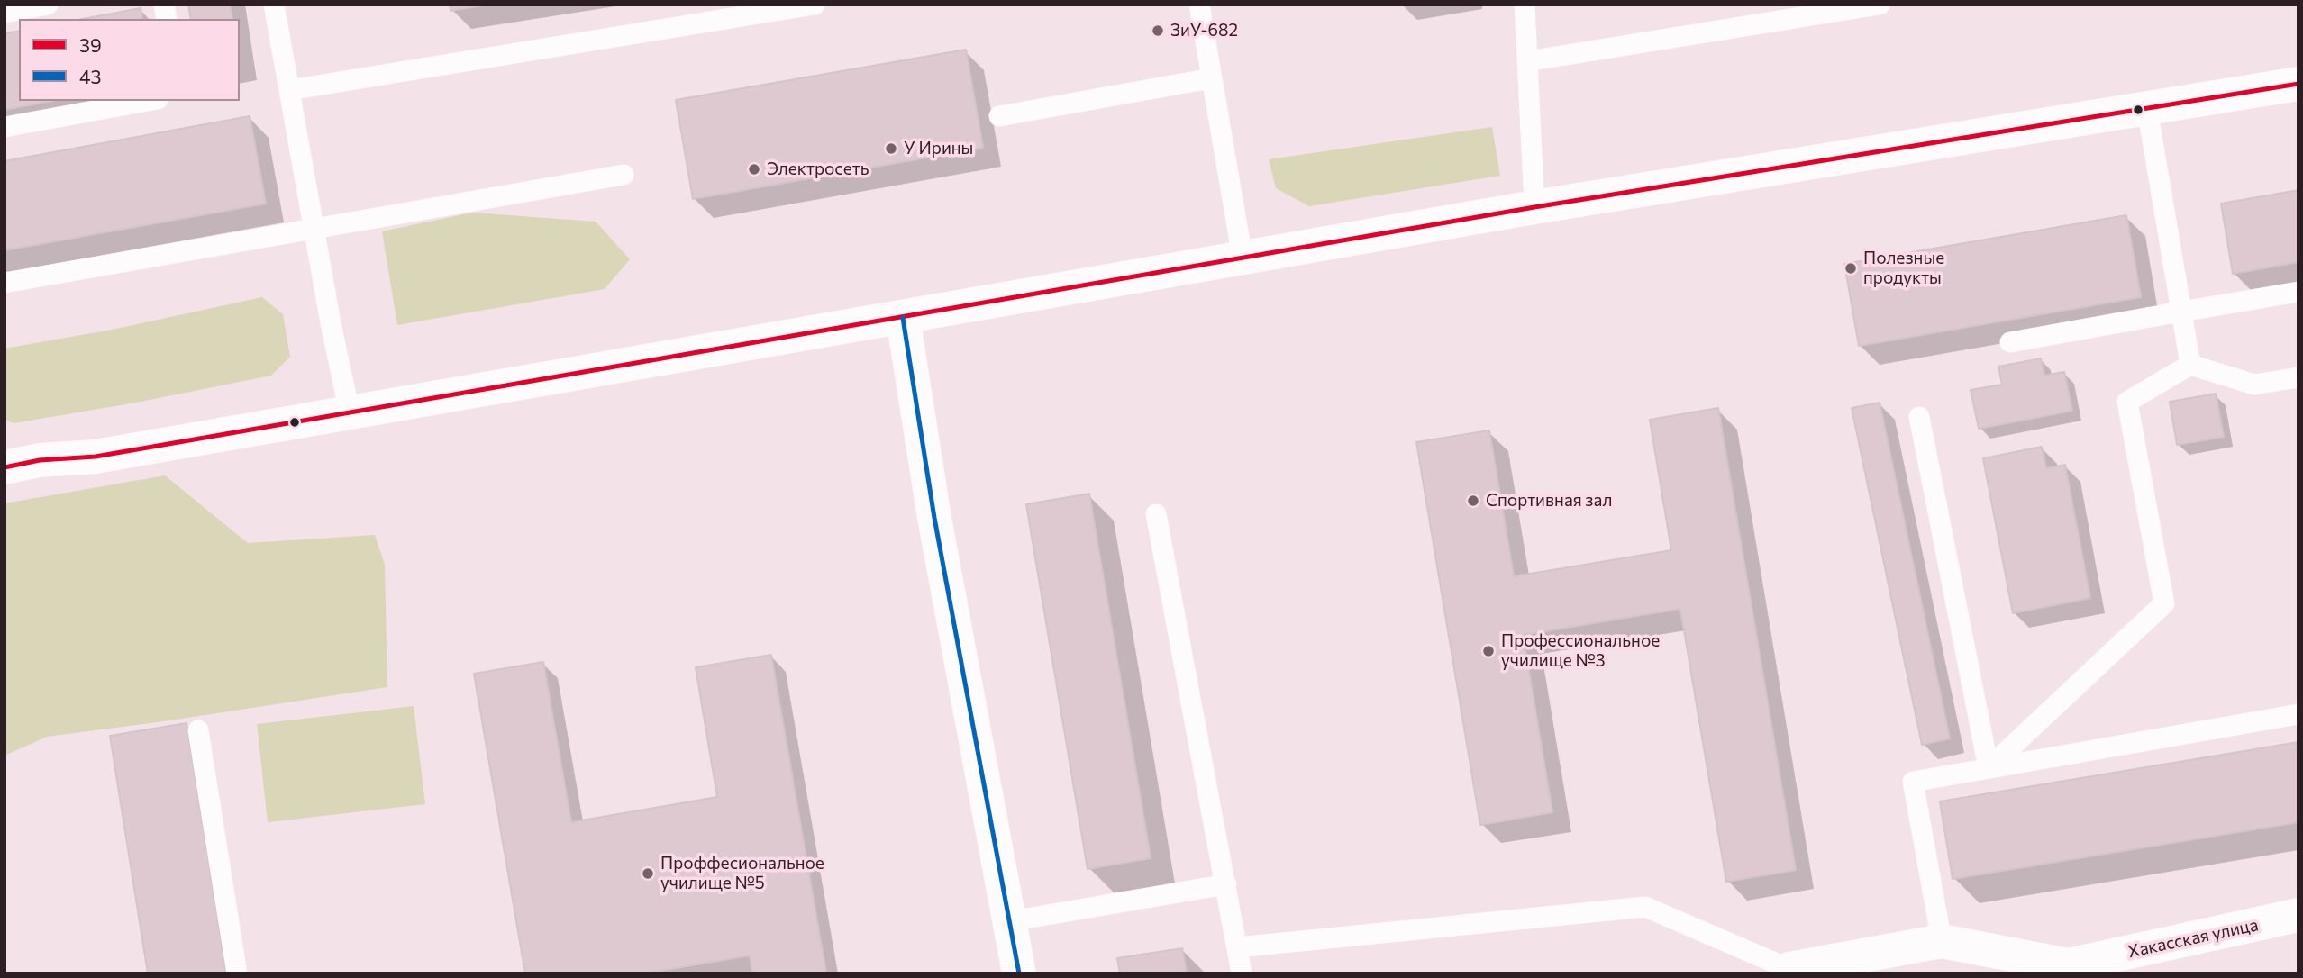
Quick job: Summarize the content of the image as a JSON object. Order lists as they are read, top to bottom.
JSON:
{
  "streets": {
    "street": ["Хакасская улица"]
  },
  "places": [
    "ЗиУ-682",
    "У Ирины",
    "Электросеть",
    "Полезные продукты",
    "Спортивная зал",
    "Профессиональное училище №3",
    "Проффесиональное училище №5"
  ],
  "lines": ["transit line 39", "transit line 43"],
  "legend": ["39", "43"]
}
